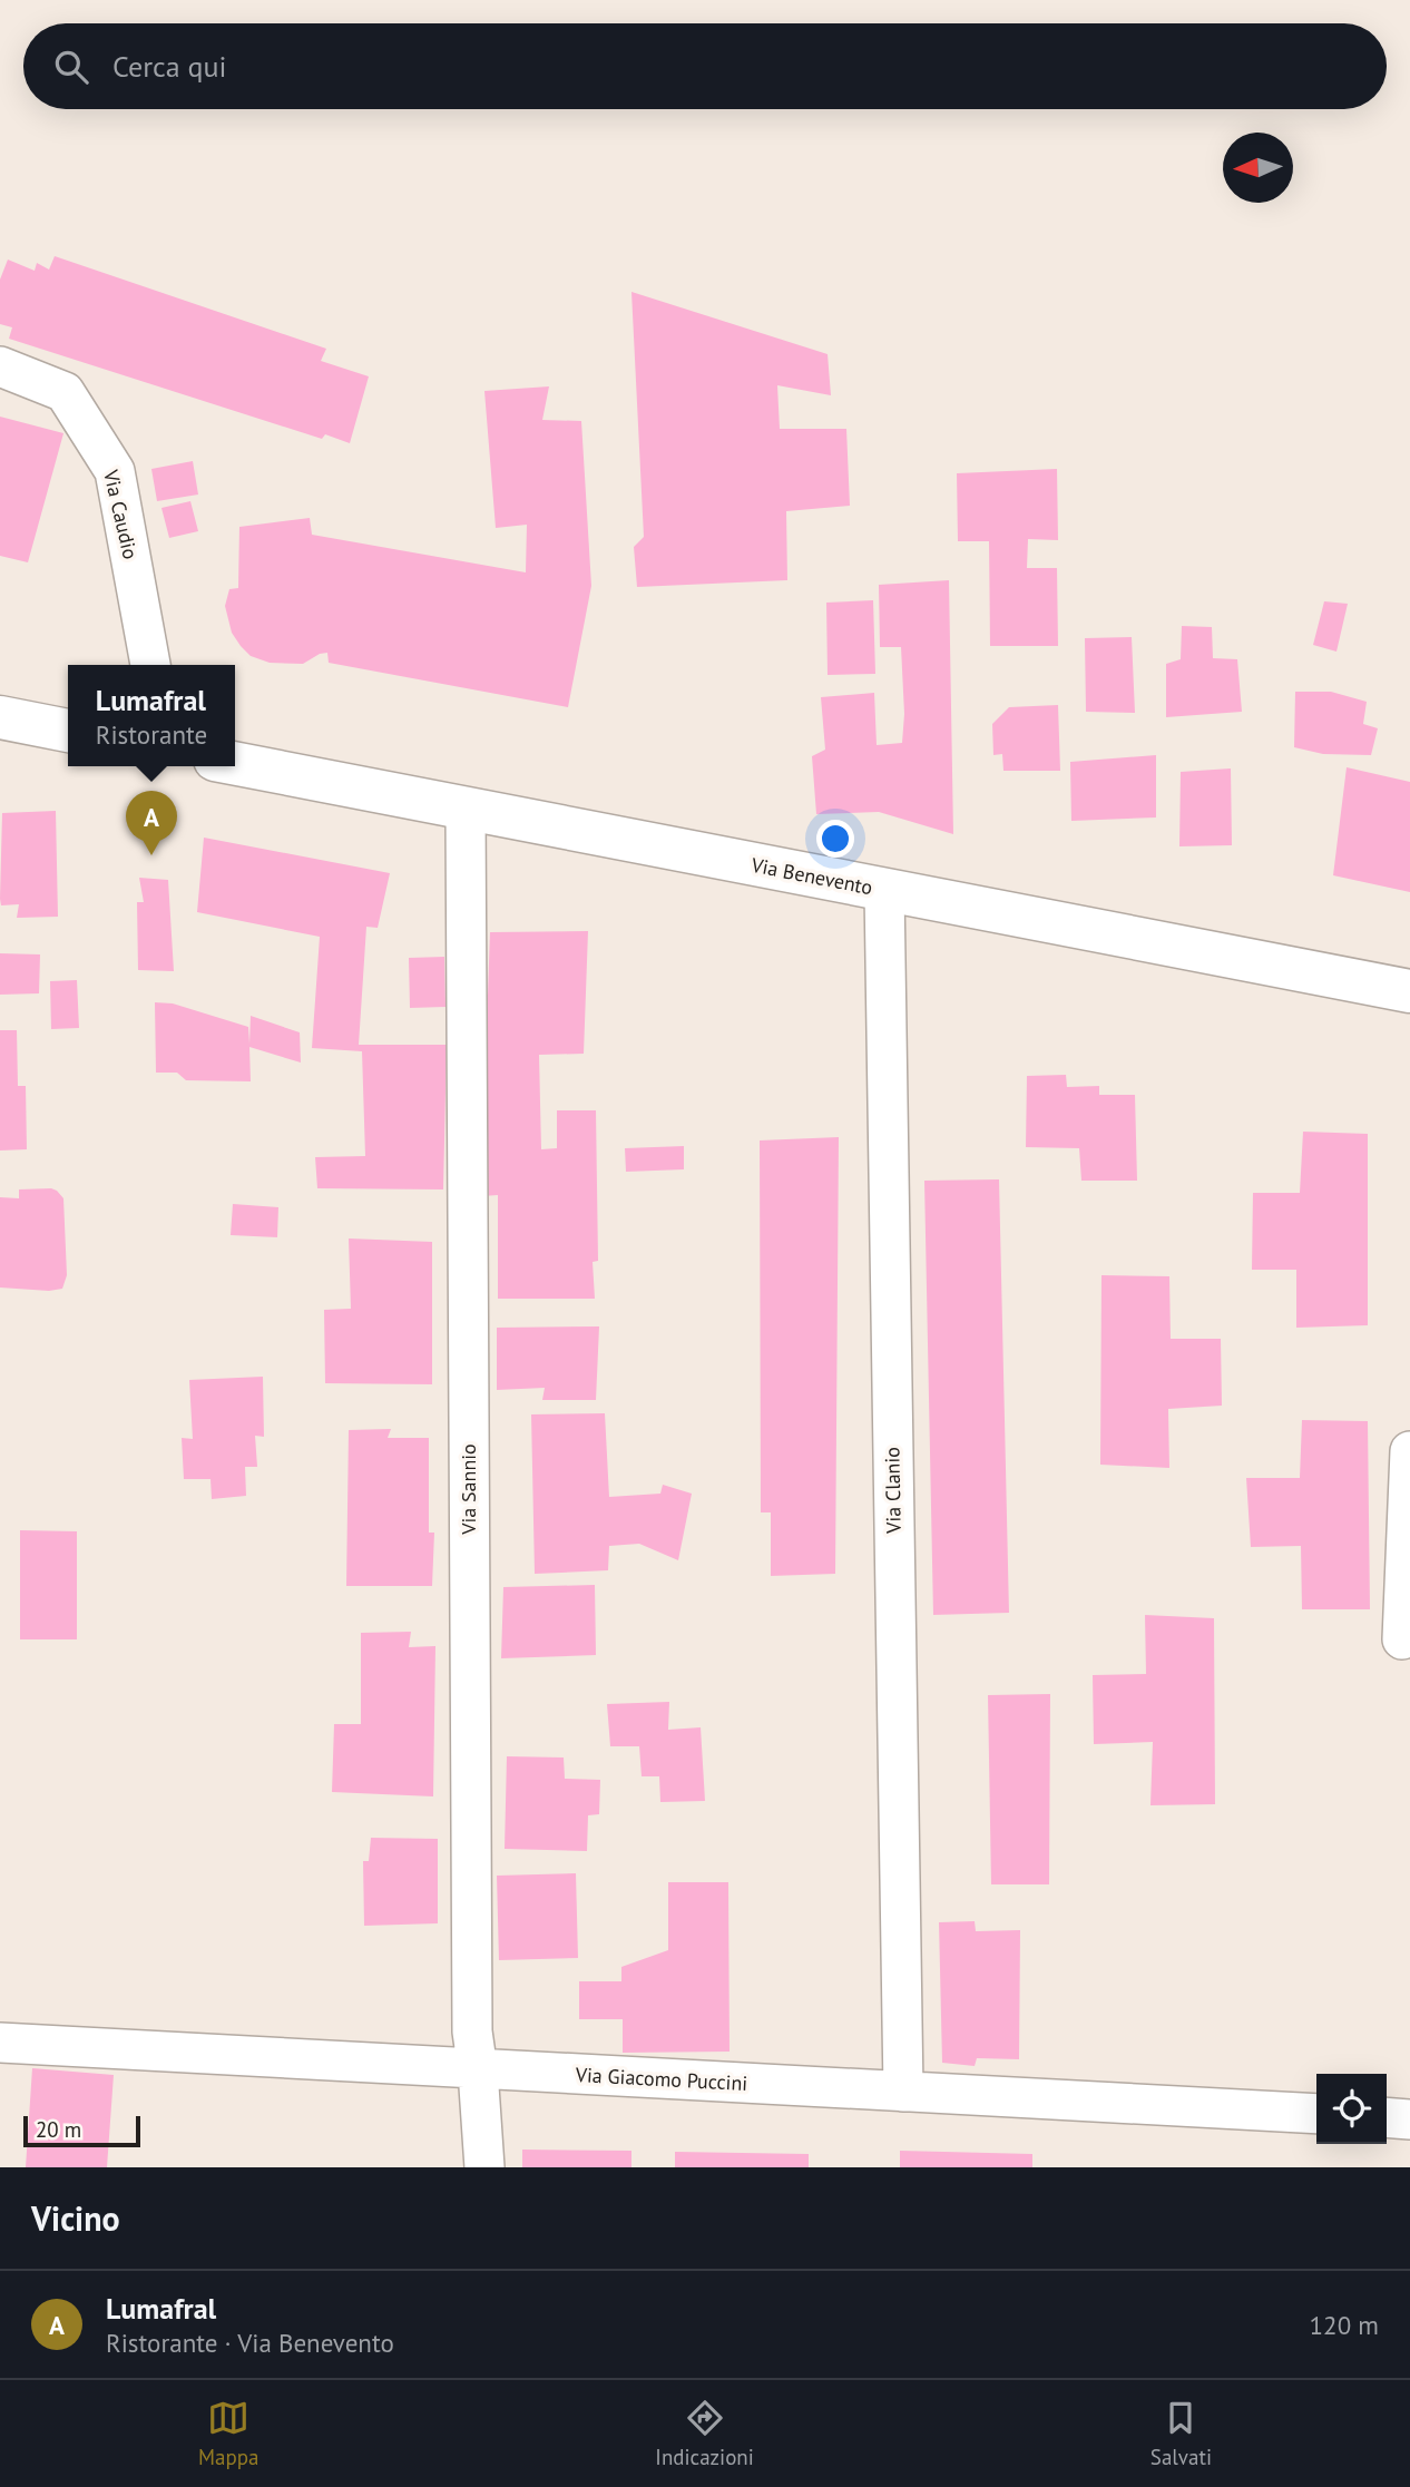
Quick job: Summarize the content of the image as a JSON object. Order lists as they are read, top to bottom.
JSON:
{
  "streets": {
    "main road": ["Via Benevento"],
    "street": [
      "Via Caudio",
      "Via Sannio",
      "Via Clanio",
      "Via Giacomo Puccini"
    ]
  },
  "crossings": [
    ["Via Benevento", "Via Sannio"],
    ["Via Benevento", "Via Clanio"],
    ["Via Sannio", "Via Giacomo Puccini"],
    ["Via Clanio", "Via Giacomo Puccini"]
  ],
  "scale_bar": "20 m",
  "north": "left",
  "page": {
    "search": "Cerca qui",
    "popup": ["Lumafral", "Ristorante"],
    "pins": "A",
    "scale": "20 m",
    "heading": "Vicino",
    "list": [
      {
        "mark": "A",
        "name": "Lumafral",
        "note": "Ristorante · Via Benevento",
        "value": "120 m"
      }
    ],
    "nav": ["Mappa", "Indicazioni", "Salvati"]
  }
}
